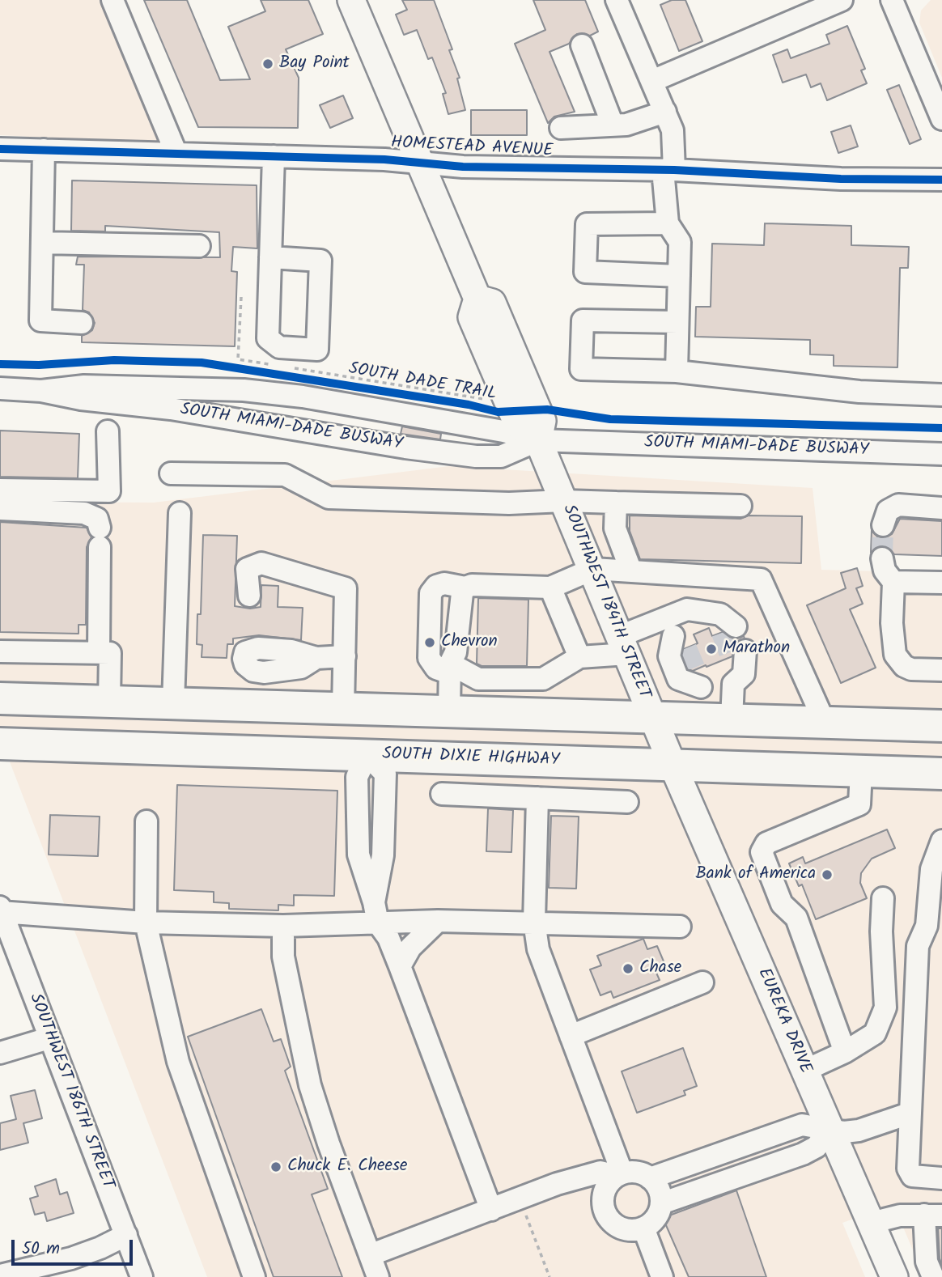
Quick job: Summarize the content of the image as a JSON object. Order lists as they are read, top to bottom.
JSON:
{
  "streets": {
    "highway": ["SOUTH DIXIE HIGHWAY"],
    "main road": ["SOUTHWEST 184TH STREET", "EUREKA DRIVE"],
    "street": ["HOMESTEAD AVENUE", "SOUTH MIAMI-DADE BUSWAY", "SOUTHWEST 186TH STREET"],
    "cycle path": ["SOUTH DADE TRAIL"]
  },
  "crossings": [
    ["HOMESTEAD AVENUE", "SOUTHWEST 184TH STREET"],
    ["SOUTH DADE TRAIL", "SOUTHWEST 184TH STREET"],
    ["SOUTH MIAMI-DADE BUSWAY", "SOUTHWEST 184TH STREET"],
    ["SOUTHWEST 184TH STREET", "SOUTH DIXIE HIGHWAY"],
    ["SOUTHWEST 184TH STREET", "EUREKA DRIVE"],
    ["SOUTH DIXIE HIGHWAY", "EUREKA DRIVE"]
  ],
  "places": [
    "Bay Point",
    "Chevron",
    "Marathon",
    "Bank of America",
    "Chase",
    "Chuck E. Cheese"
  ],
  "scale_bar": "50 m"
}
